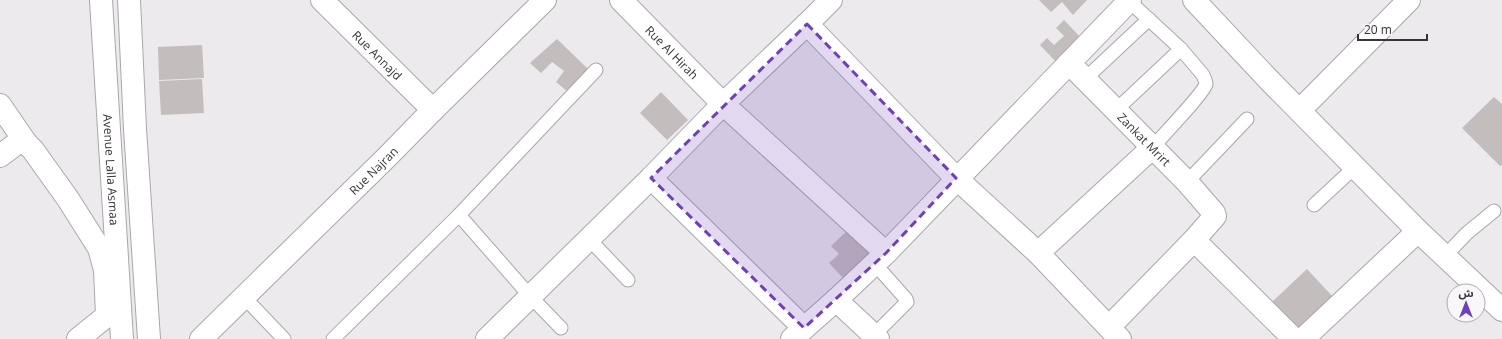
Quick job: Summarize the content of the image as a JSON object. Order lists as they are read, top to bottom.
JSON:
{
  "streets": {
    "street": [
      "Rue Al Hirah",
      "Rue Annajd",
      "Zankat Mrirt",
      "Avenue Lalla Asmaa",
      "Rue Najran"
    ]
  },
  "crossings": [
    ["Rue Annajd", "Rue Najran"]
  ],
  "scale_bar": "20 m",
  "north": "top"
}
